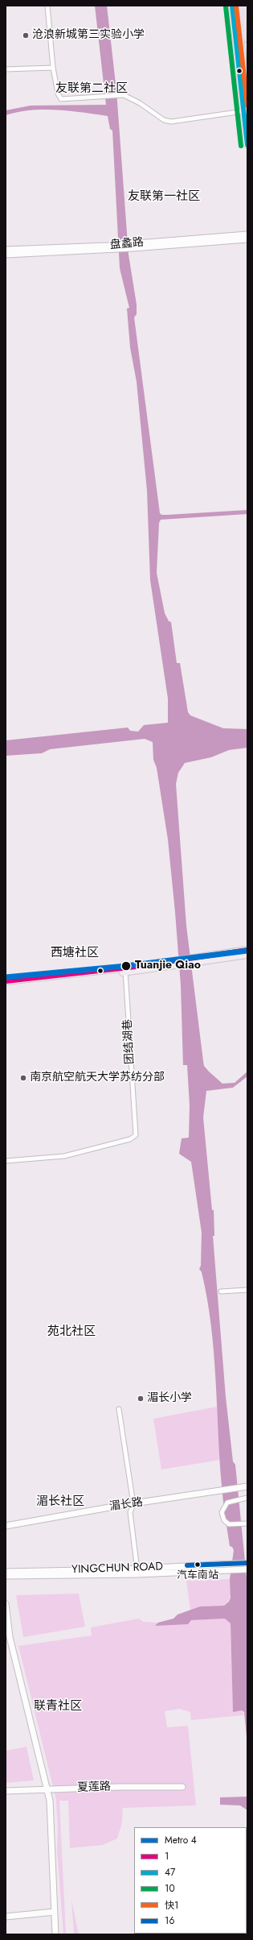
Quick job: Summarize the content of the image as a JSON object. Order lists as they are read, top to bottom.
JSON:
{
  "streets": {
    "main road": [
      "盘蠡路",
      "湄长路",
      "YINGCHUN ROAD",
      "夏莲路"
    ],
    "street": ["团结湖巷"]
  },
  "districts": [
    "友联第二社区",
    "友联第一社区",
    "西塘社区",
    "苑北社区",
    "湄长社区",
    "联青社区"
  ],
  "places": [
    "沧浪新城第三实验小学",
    "Tuanjie Qiao",
    "南京航空航天大学苏纺分部",
    "湄长小学",
    "汽车南站"
  ],
  "lines": [
    "transit line 47",
    "transit line 快1",
    "transit line 10",
    "transit line 1",
    "metro line 4",
    "transit line 16"
  ],
  "legend": [
    "Metro 4",
    "1",
    "47",
    "10",
    "快1",
    "16"
  ]
}
